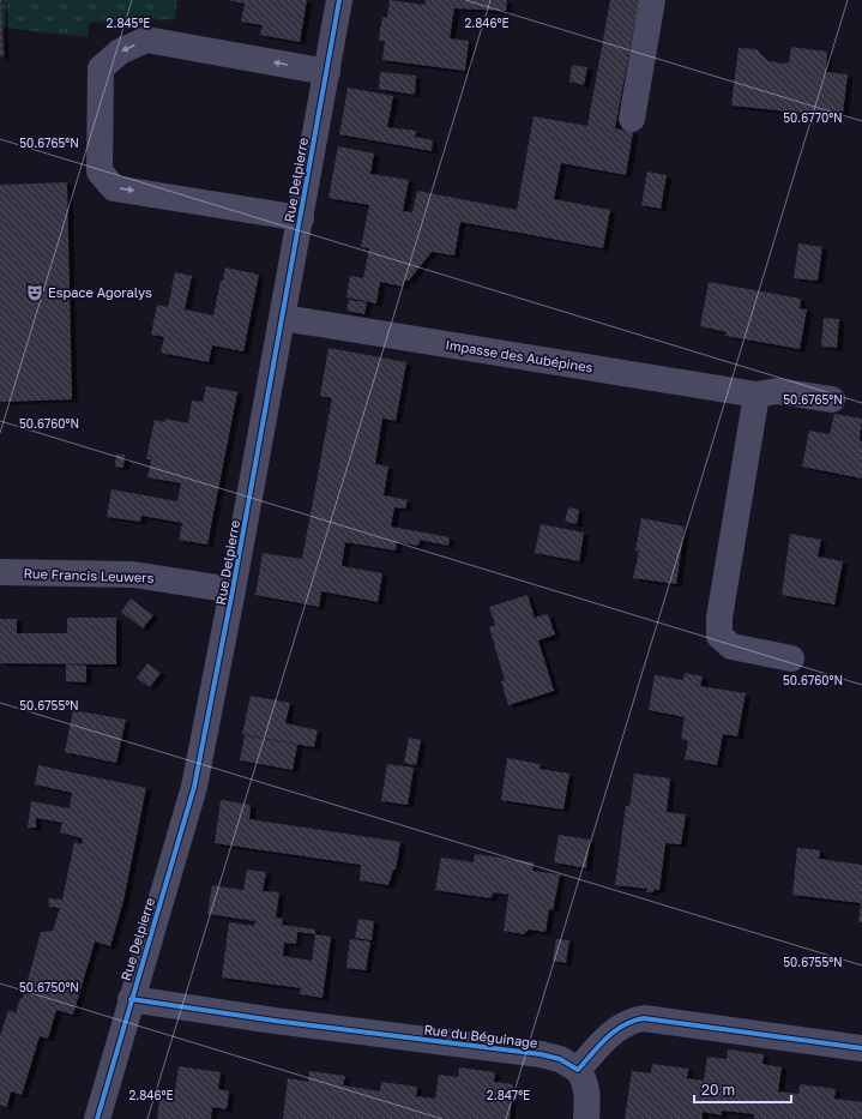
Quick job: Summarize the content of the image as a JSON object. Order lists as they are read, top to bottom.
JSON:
{
  "streets": {
    "street": [
      "Rue Delpierre",
      "Impasse des Aubépines",
      "Rue Francis Leuwers",
      "Rue du Béguinage"
    ]
  },
  "crossings": [
    ["Rue Delpierre", "Impasse des Aubépines"],
    ["Rue Delpierre", "Rue Francis Leuwers"],
    ["Rue Delpierre", "Rue du Béguinage"]
  ],
  "places": {
    "theatre": ["Espace Agoralys"]
  },
  "scale_bar": "20 m",
  "coordinates": [
    "2.845°E",
    "2.846°E",
    "50.6770°N",
    "50.6765°N",
    "50.6760°N",
    "50.6755°N",
    "50.6750°N",
    "2.847°E"
  ]
}
